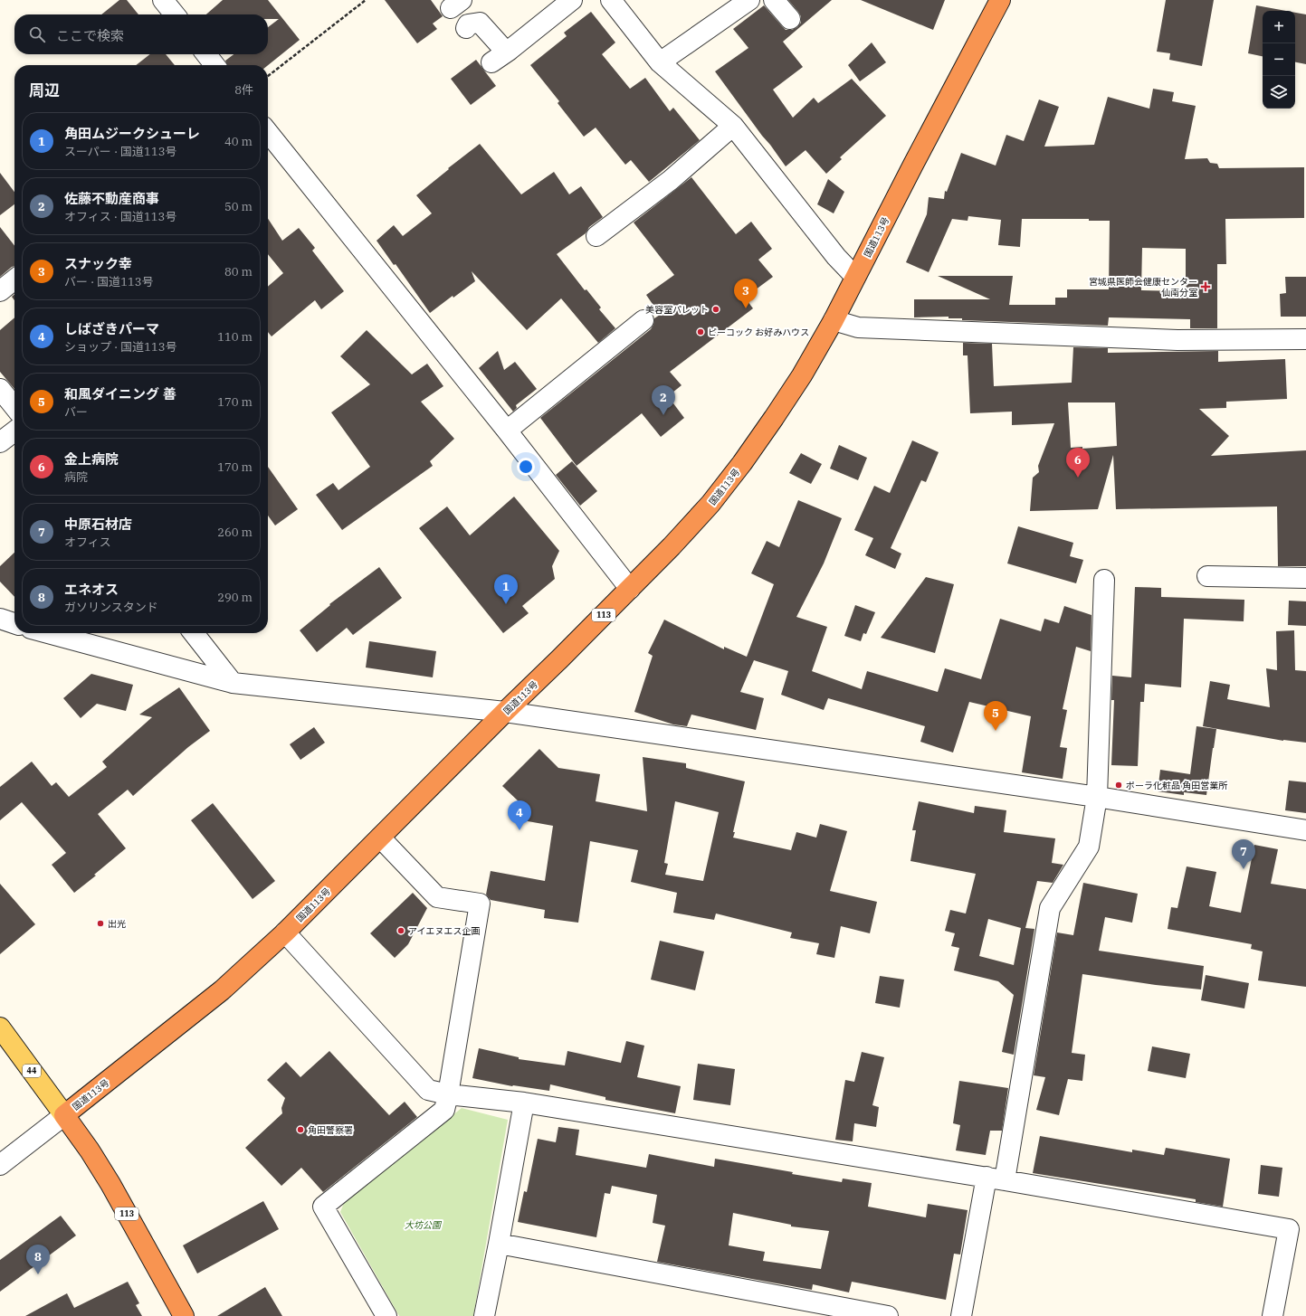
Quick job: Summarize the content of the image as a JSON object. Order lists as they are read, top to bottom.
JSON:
{
  "streets": {
    "highway": ["国道113号", "113"],
    "main road": ["44"]
  },
  "crossings": [
    ["国道113号", "44"]
  ],
  "parks": ["大坊公園"],
  "places": {
    "health": ["宮城県医師会健康センター 仙南分室"],
    "other": [
      "美容室パレット",
      "ピーコック お好みハウス",
      "ポーラ化粧品 角田営業所",
      "出光",
      "アイエヌエス企画",
      "角田警察署"
    ]
  },
  "page": {
    "map_buttons": ["+", "−"],
    "search": "ここで検索",
    "heading": ["周辺", "8件"],
    "list": [
      {
        "mark": "1",
        "name": "角田ムジークシューレ",
        "note": "スーパー · 国道113号",
        "value": "40 m"
      },
      {
        "mark": "2",
        "name": "佐藤不動産商事",
        "note": "オフィス · 国道113号",
        "value": "50 m"
      },
      {
        "mark": "3",
        "name": "スナック幸",
        "note": "バー · 国道113号",
        "value": "80 m"
      },
      {
        "mark": "4",
        "name": "しばざきパーマ",
        "note": "ショップ · 国道113号",
        "value": "110 m"
      },
      {
        "mark": "5",
        "name": "和風ダイニング 善",
        "note": "バー",
        "value": "170 m"
      },
      {
        "mark": "6",
        "name": "金上病院",
        "note": "病院",
        "value": "170 m"
      },
      {
        "mark": "7",
        "name": "中原石材店",
        "note": "オフィス",
        "value": "260 m"
      },
      {
        "mark": "8",
        "name": "エネオス",
        "note": "ガソリンスタンド",
        "value": "290 m"
      }
    ],
    "pins": [
      "3",
      "2",
      "6",
      "1",
      "5",
      "4",
      "7",
      "8"
    ]
  }
}
